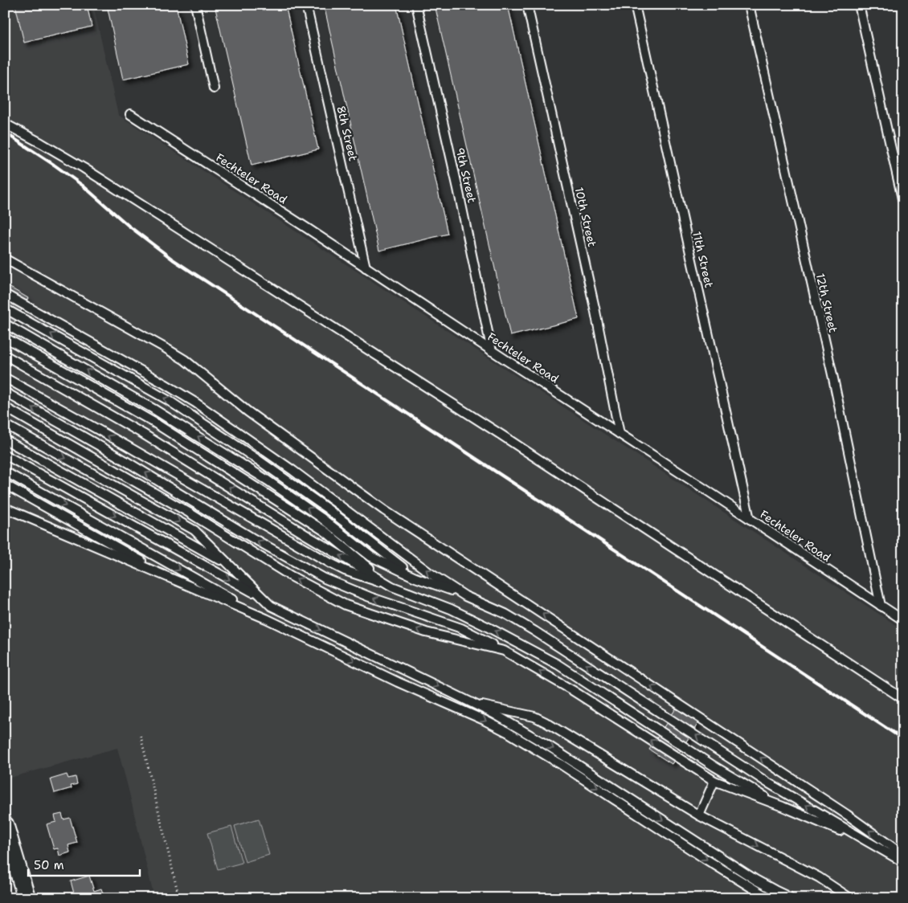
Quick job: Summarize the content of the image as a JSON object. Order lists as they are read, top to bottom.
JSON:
{
  "streets": {
    "lane": [
      "8th Street",
      "9th Street",
      "Fechteler Road",
      "10th Street",
      "11th Street",
      "12th Street"
    ]
  },
  "crossings": [
    ["8th Street", "Fechteler Road"],
    ["9th Street", "Fechteler Road"],
    ["Fechteler Road", "10th Street"],
    ["Fechteler Road", "11th Street"],
    ["Fechteler Road", "12th Street"]
  ],
  "scale_bar": "50 m"
}
